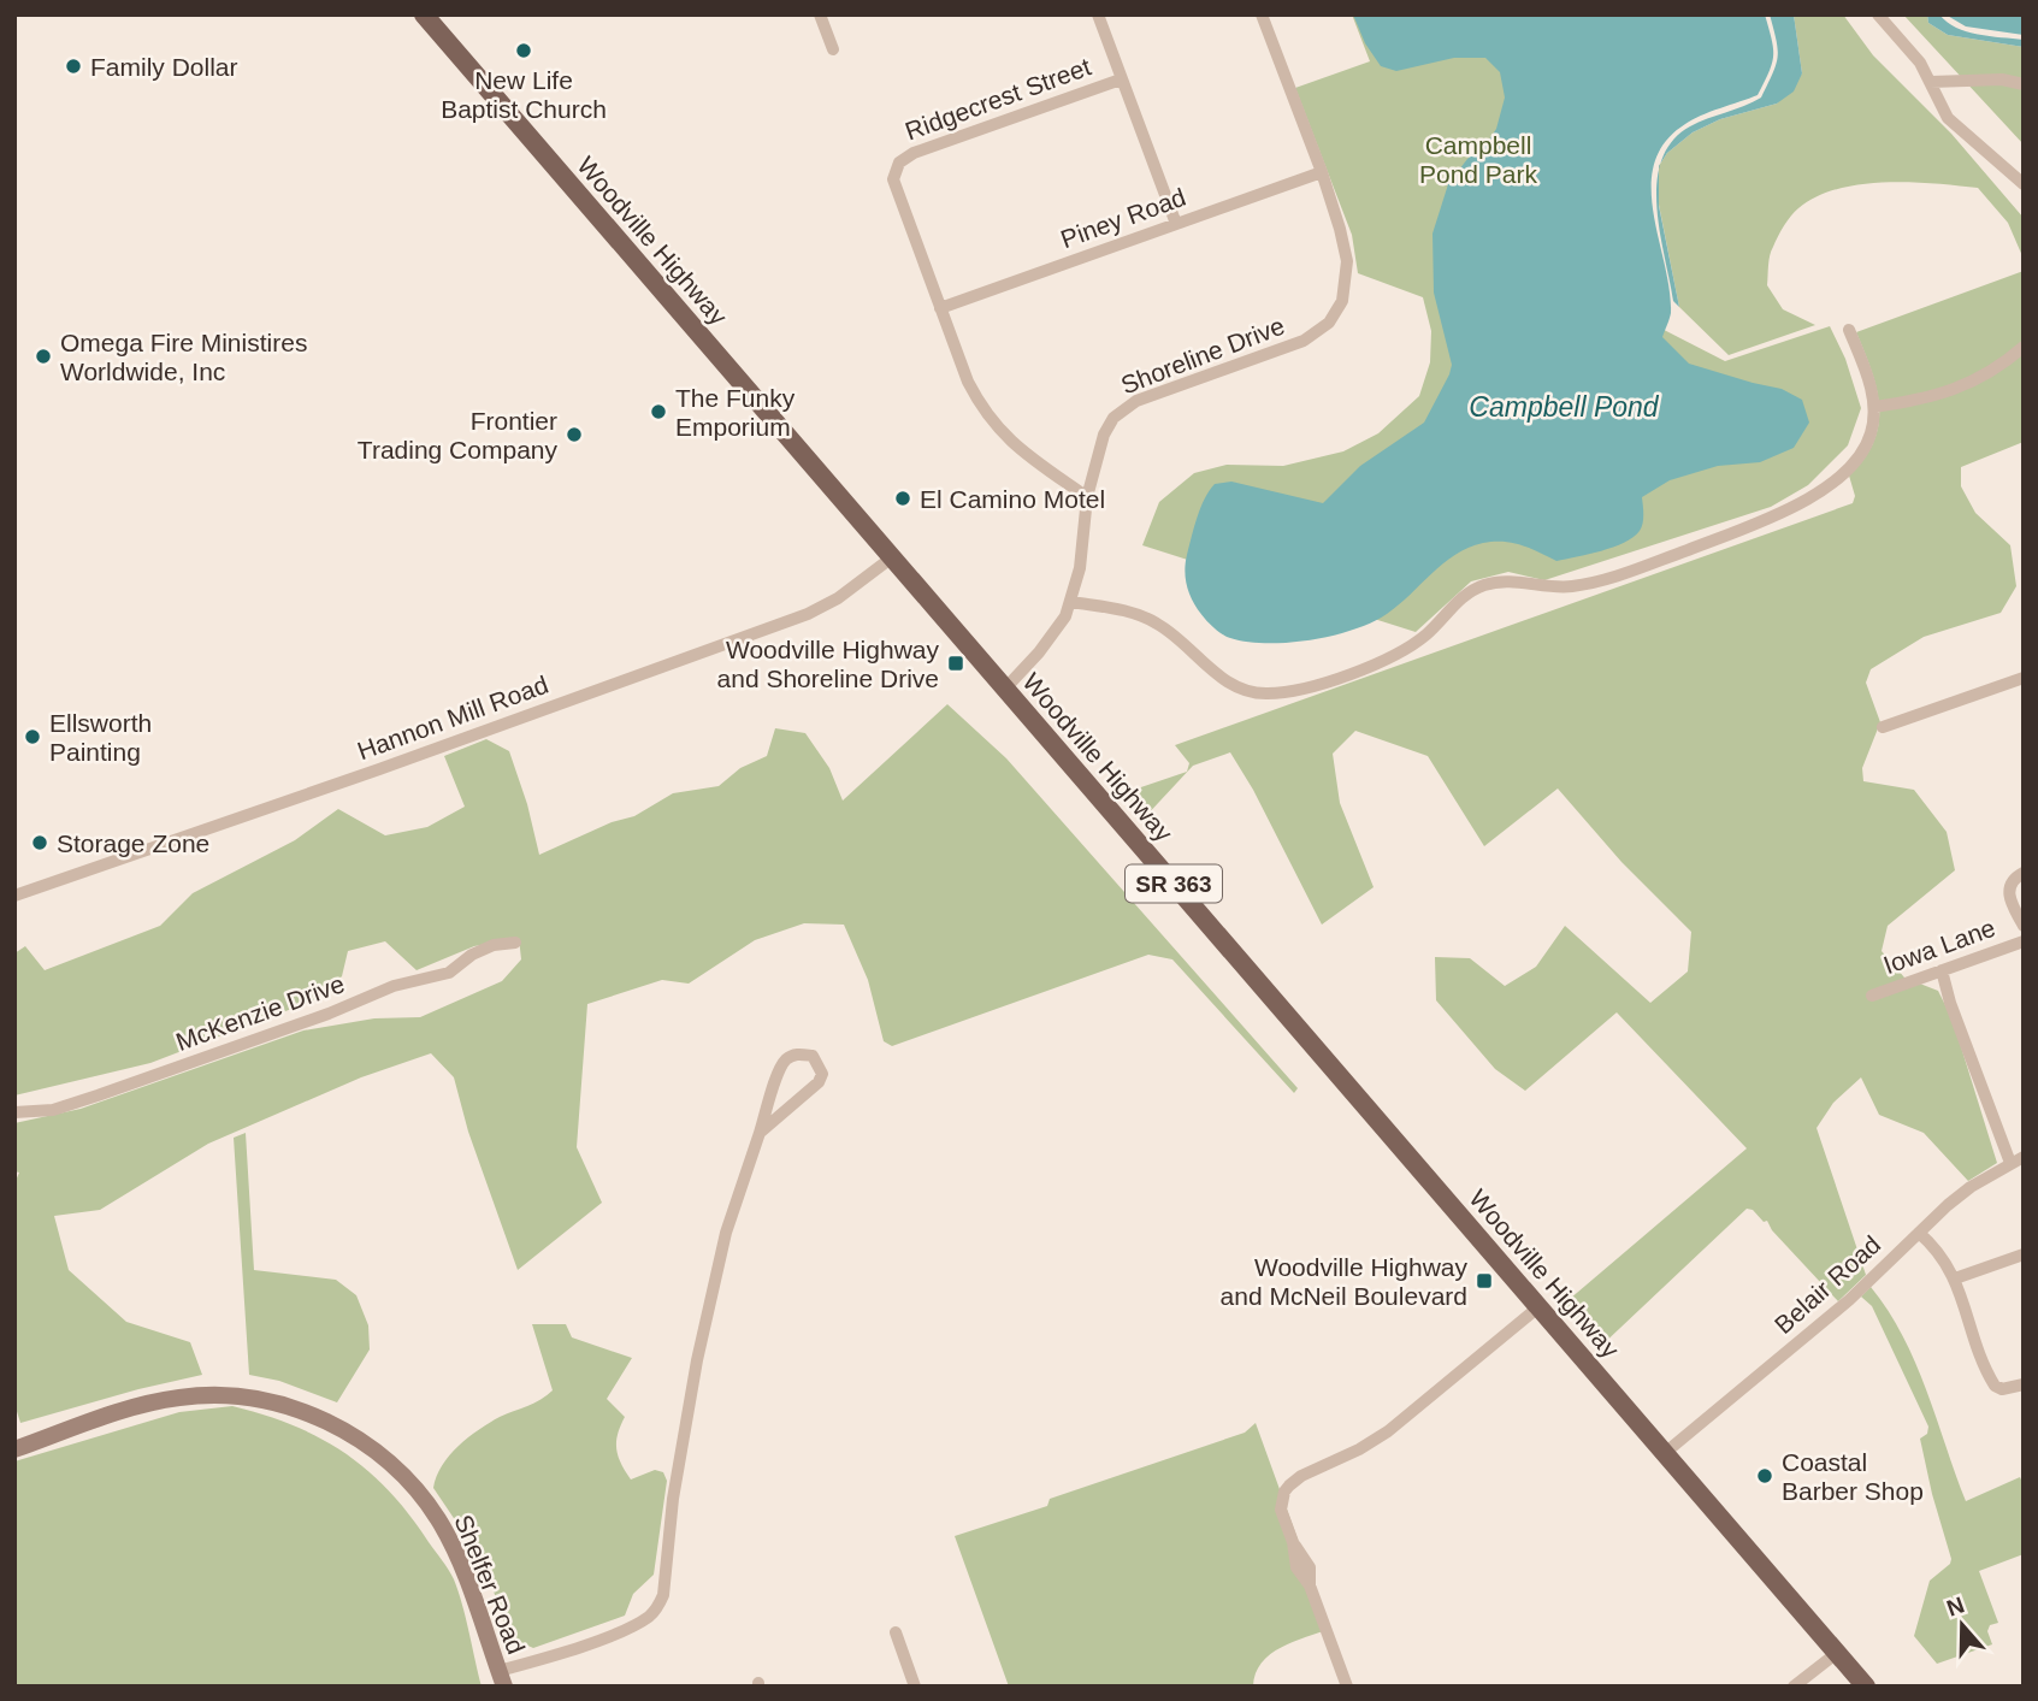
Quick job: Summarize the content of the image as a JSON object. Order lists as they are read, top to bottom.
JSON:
{
  "streets": {
    "main road": ["Woodville Highway", "SR 363"],
    "street": [
      "Ridgecrest Street",
      "Piney Road",
      "Shoreline Drive",
      "Hannon Mill Road",
      "Iowa Lane",
      "McKenzie Drive",
      "Belair Road",
      "Shelfer Road"
    ]
  },
  "crossings": [
    ["Ridgecrest Street", "Piney Road"],
    ["Piney Road", "Shoreline Drive"],
    ["Woodville Highway", "Shoreline Drive"],
    ["Woodville Highway", "Hannon Mill Road"],
    ["Woodville Highway", "Belair Road"]
  ],
  "water": ["Campbell Pond"],
  "parks": ["Campbell Pond Park"],
  "places": {
    "other": [
      "New Life Baptist Church",
      "Family Dollar",
      "Omega Fire Ministires Worldwide, Inc",
      "The Funky Emporium",
      "Frontier Trading Company",
      "El Camino Motel",
      "Ellsworth Painting",
      "Storage Zone",
      "Coastal Barber Shop"
    ],
    "transit": ["Woodville Highway and Shoreline Drive", "Woodville Highway and McNeil Boulevard"]
  },
  "north": "top"
}
